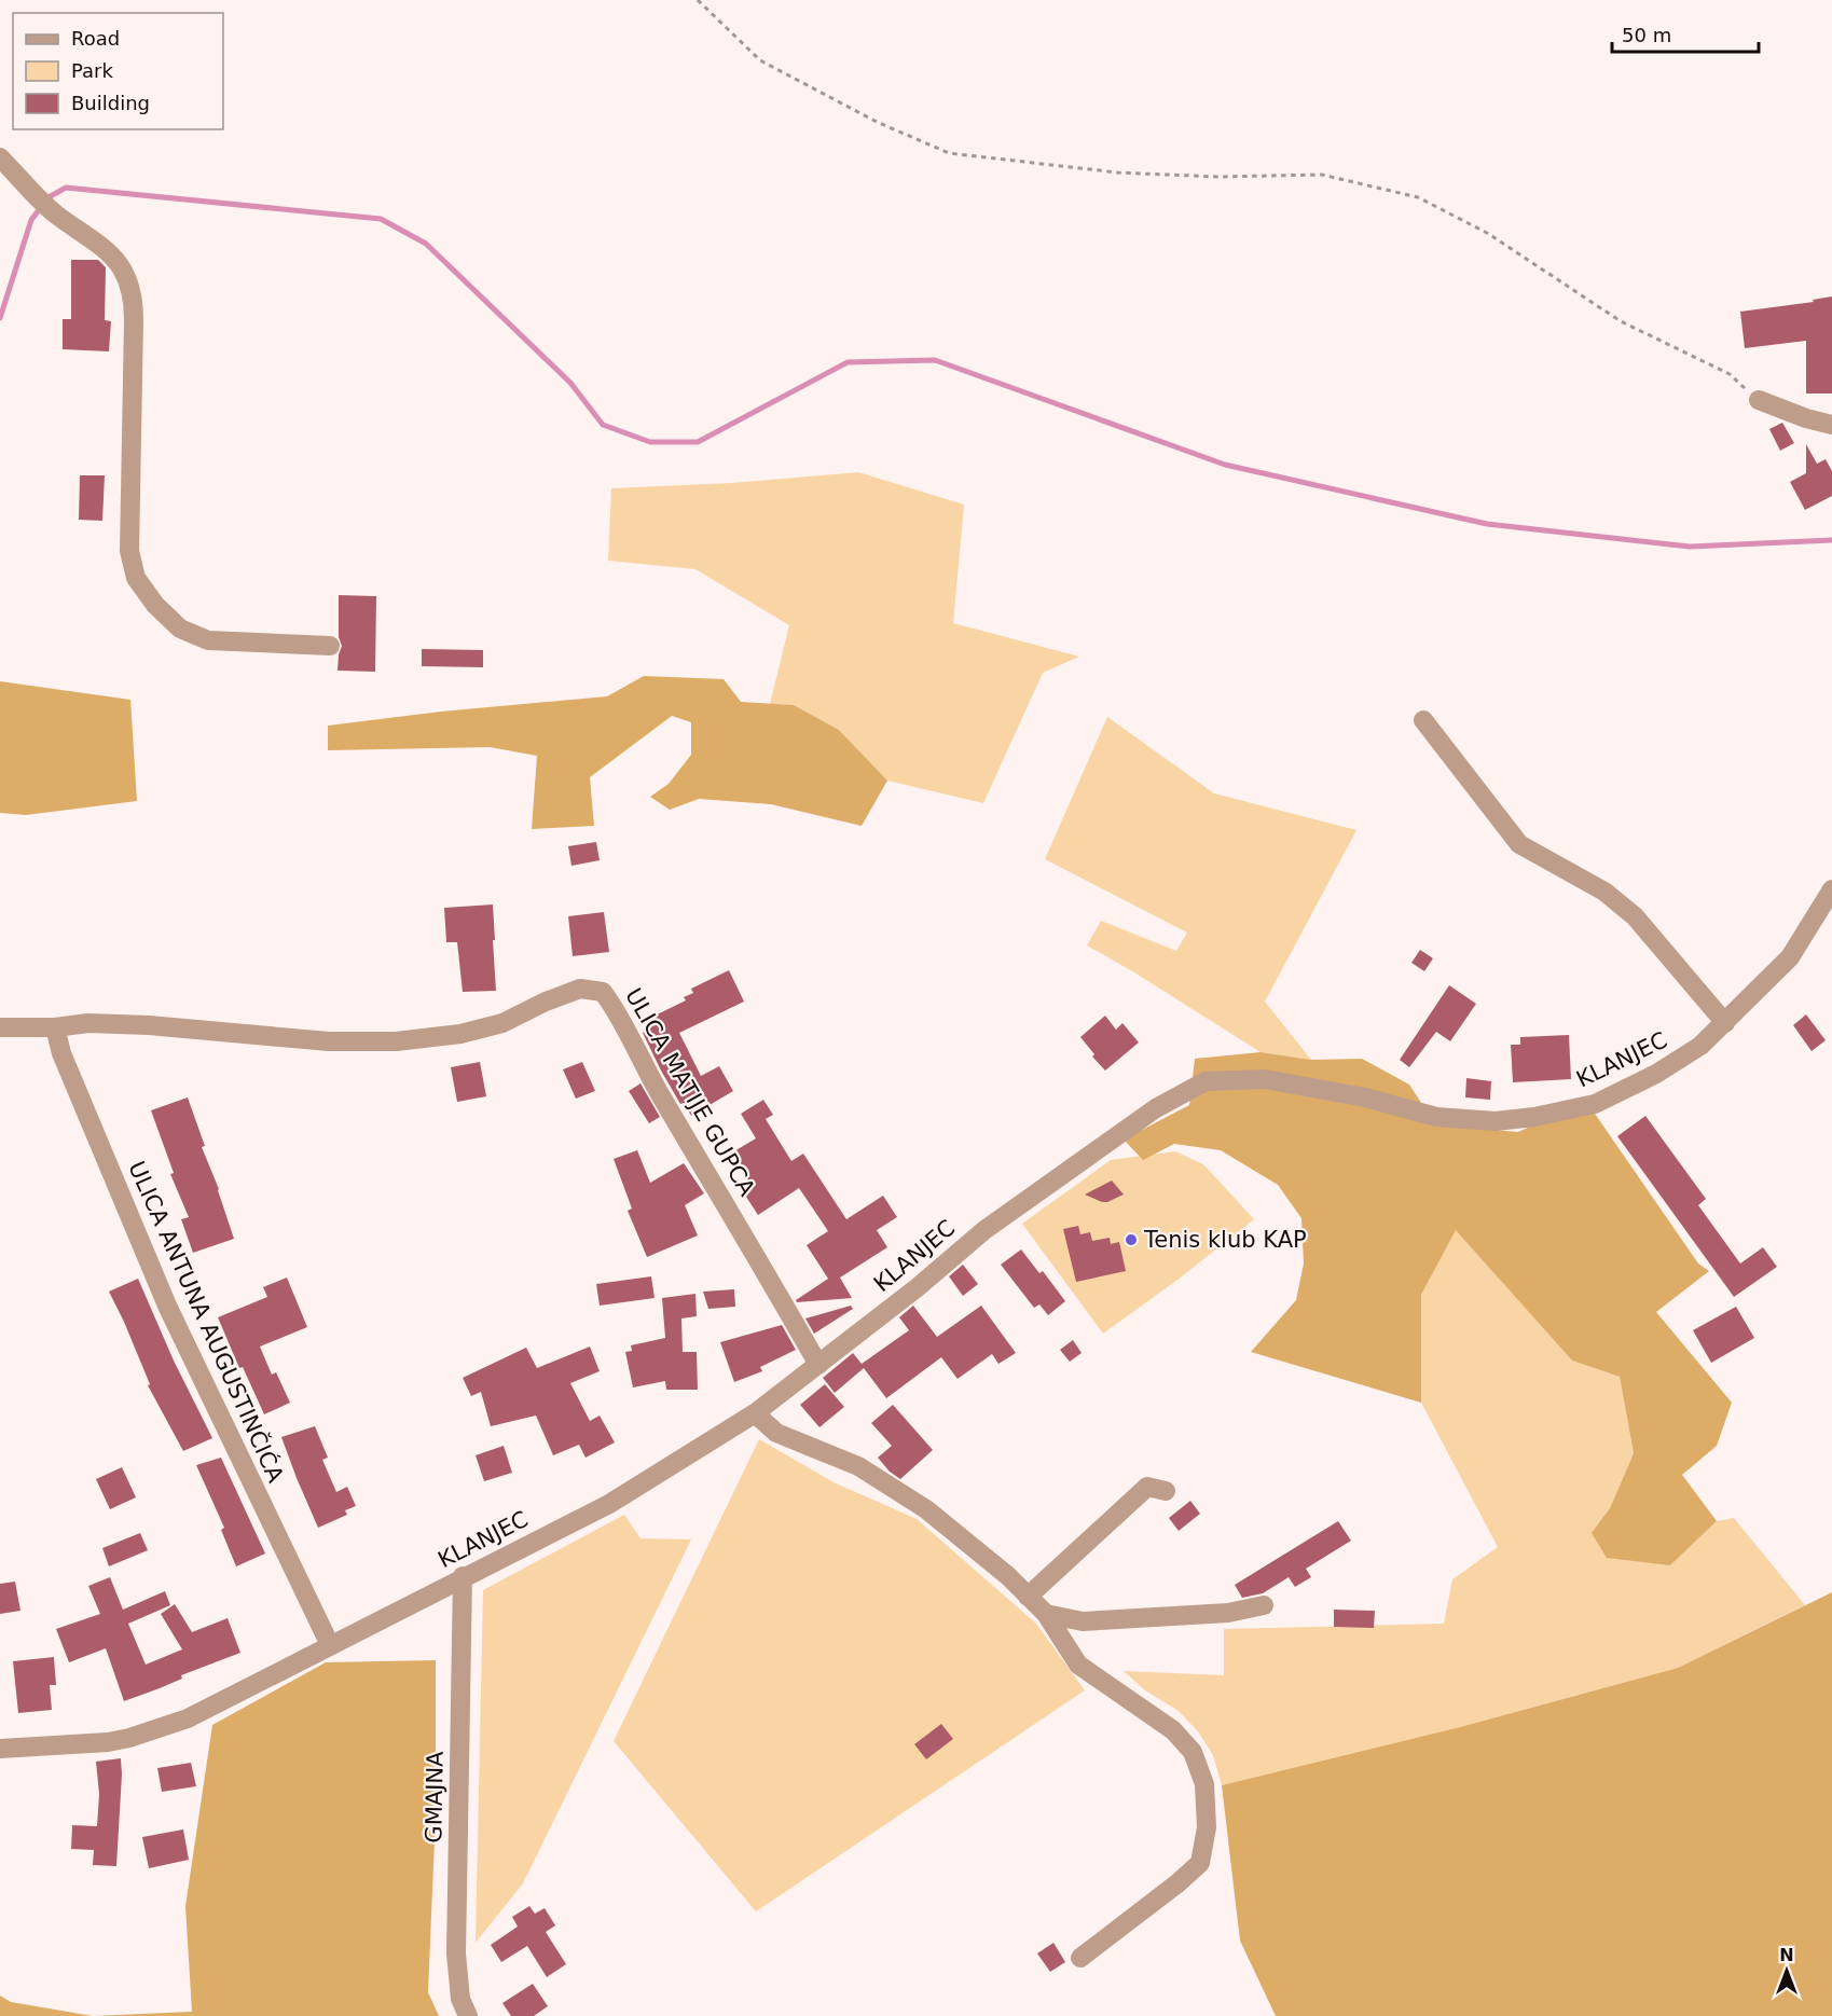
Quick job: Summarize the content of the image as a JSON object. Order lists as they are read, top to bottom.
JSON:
{
  "streets": {
    "street": [
      "KLANJEC",
      "ULICA MATIJE GUPCA",
      "ULICA ANTUNA AUGUSTINČIĆA",
      "GMAJNA"
    ]
  },
  "crossings": [
    ["KLANJEC", "ULICA MATIJE GUPCA"],
    ["KLANJEC", "ULICA ANTUNA AUGUSTINČIĆA"],
    ["KLANJEC", "GMAJNA"],
    ["ULICA MATIJE GUPCA", "ULICA ANTUNA AUGUSTINČIĆA"]
  ],
  "places": ["Tenis klub KAP"],
  "legend": ["Road", "Park", "Building"],
  "scale_bar": "50 m",
  "north": "top"
}
